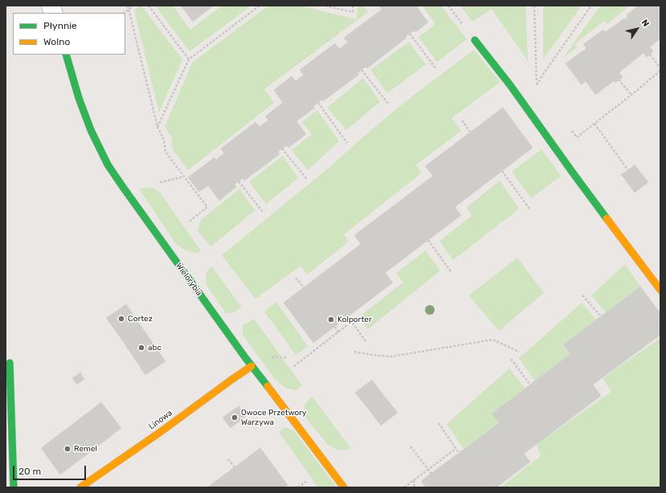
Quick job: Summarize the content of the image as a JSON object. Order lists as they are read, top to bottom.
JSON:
{
  "streets": {
    "street": ["Wielorybia", "Linowa"]
  },
  "crossings": [
    ["Wielorybia", "Linowa"]
  ],
  "places": [
    "Cortez",
    "Kolporter",
    "abc",
    "Owoce Przetwory Warzywa",
    "Remel"
  ],
  "legend": ["Płynnie", "Wolno"],
  "scale_bar": "20 m",
  "north": "top right"
}
